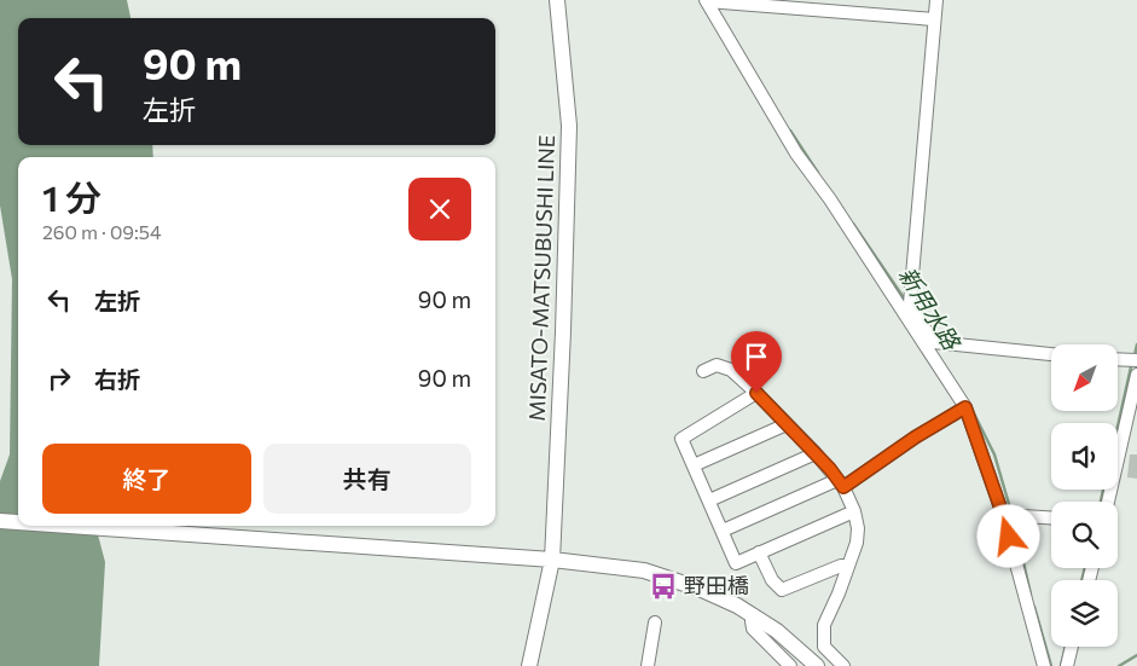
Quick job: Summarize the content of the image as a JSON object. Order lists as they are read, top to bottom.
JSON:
{
  "streets": {
    "main road": ["MISATO-MATSUBUSHI LINE"]
  },
  "water": ["新用水路"],
  "places": {
    "bus stop": ["野田橋"]
  },
  "north": "bottom left",
  "page": {
    "turn": ["90 m", "左折"],
    "heading": ["1 分", "260 m · 09:54"],
    "list": [
      {
        "name": "左折",
        "value": "90 m"
      },
      {
        "name": "右折",
        "value": "90 m"
      }
    ],
    "buttons": ["終了", "共有"]
  }
}
